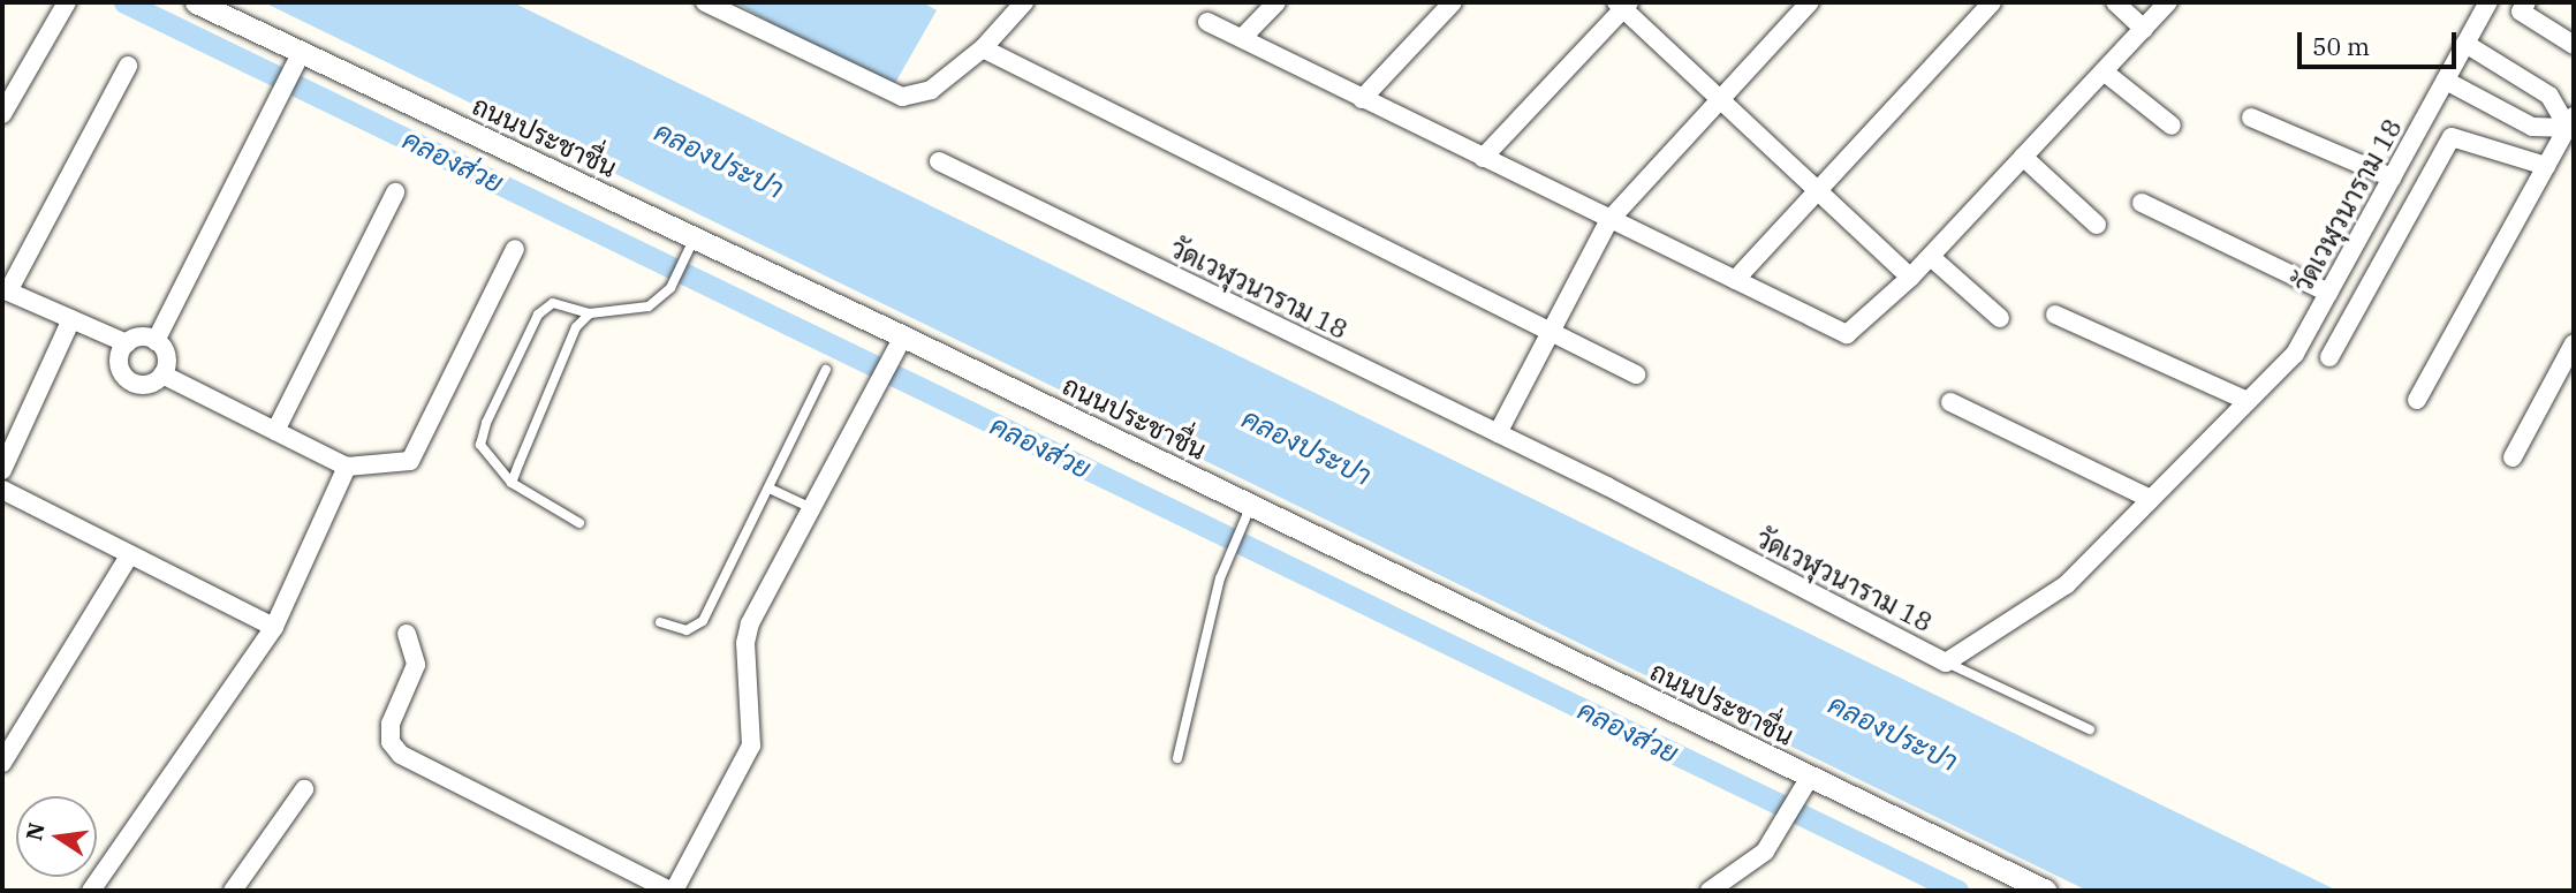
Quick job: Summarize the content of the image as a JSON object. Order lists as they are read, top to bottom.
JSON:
{
  "streets": {
    "street": ["ถนนประชาชื่น", "วัดเวฬุวนาราม 18"]
  },
  "water": ["คลองประปา", "คลองส่วย"],
  "scale_bar": "50 m",
  "north": "left"
}
